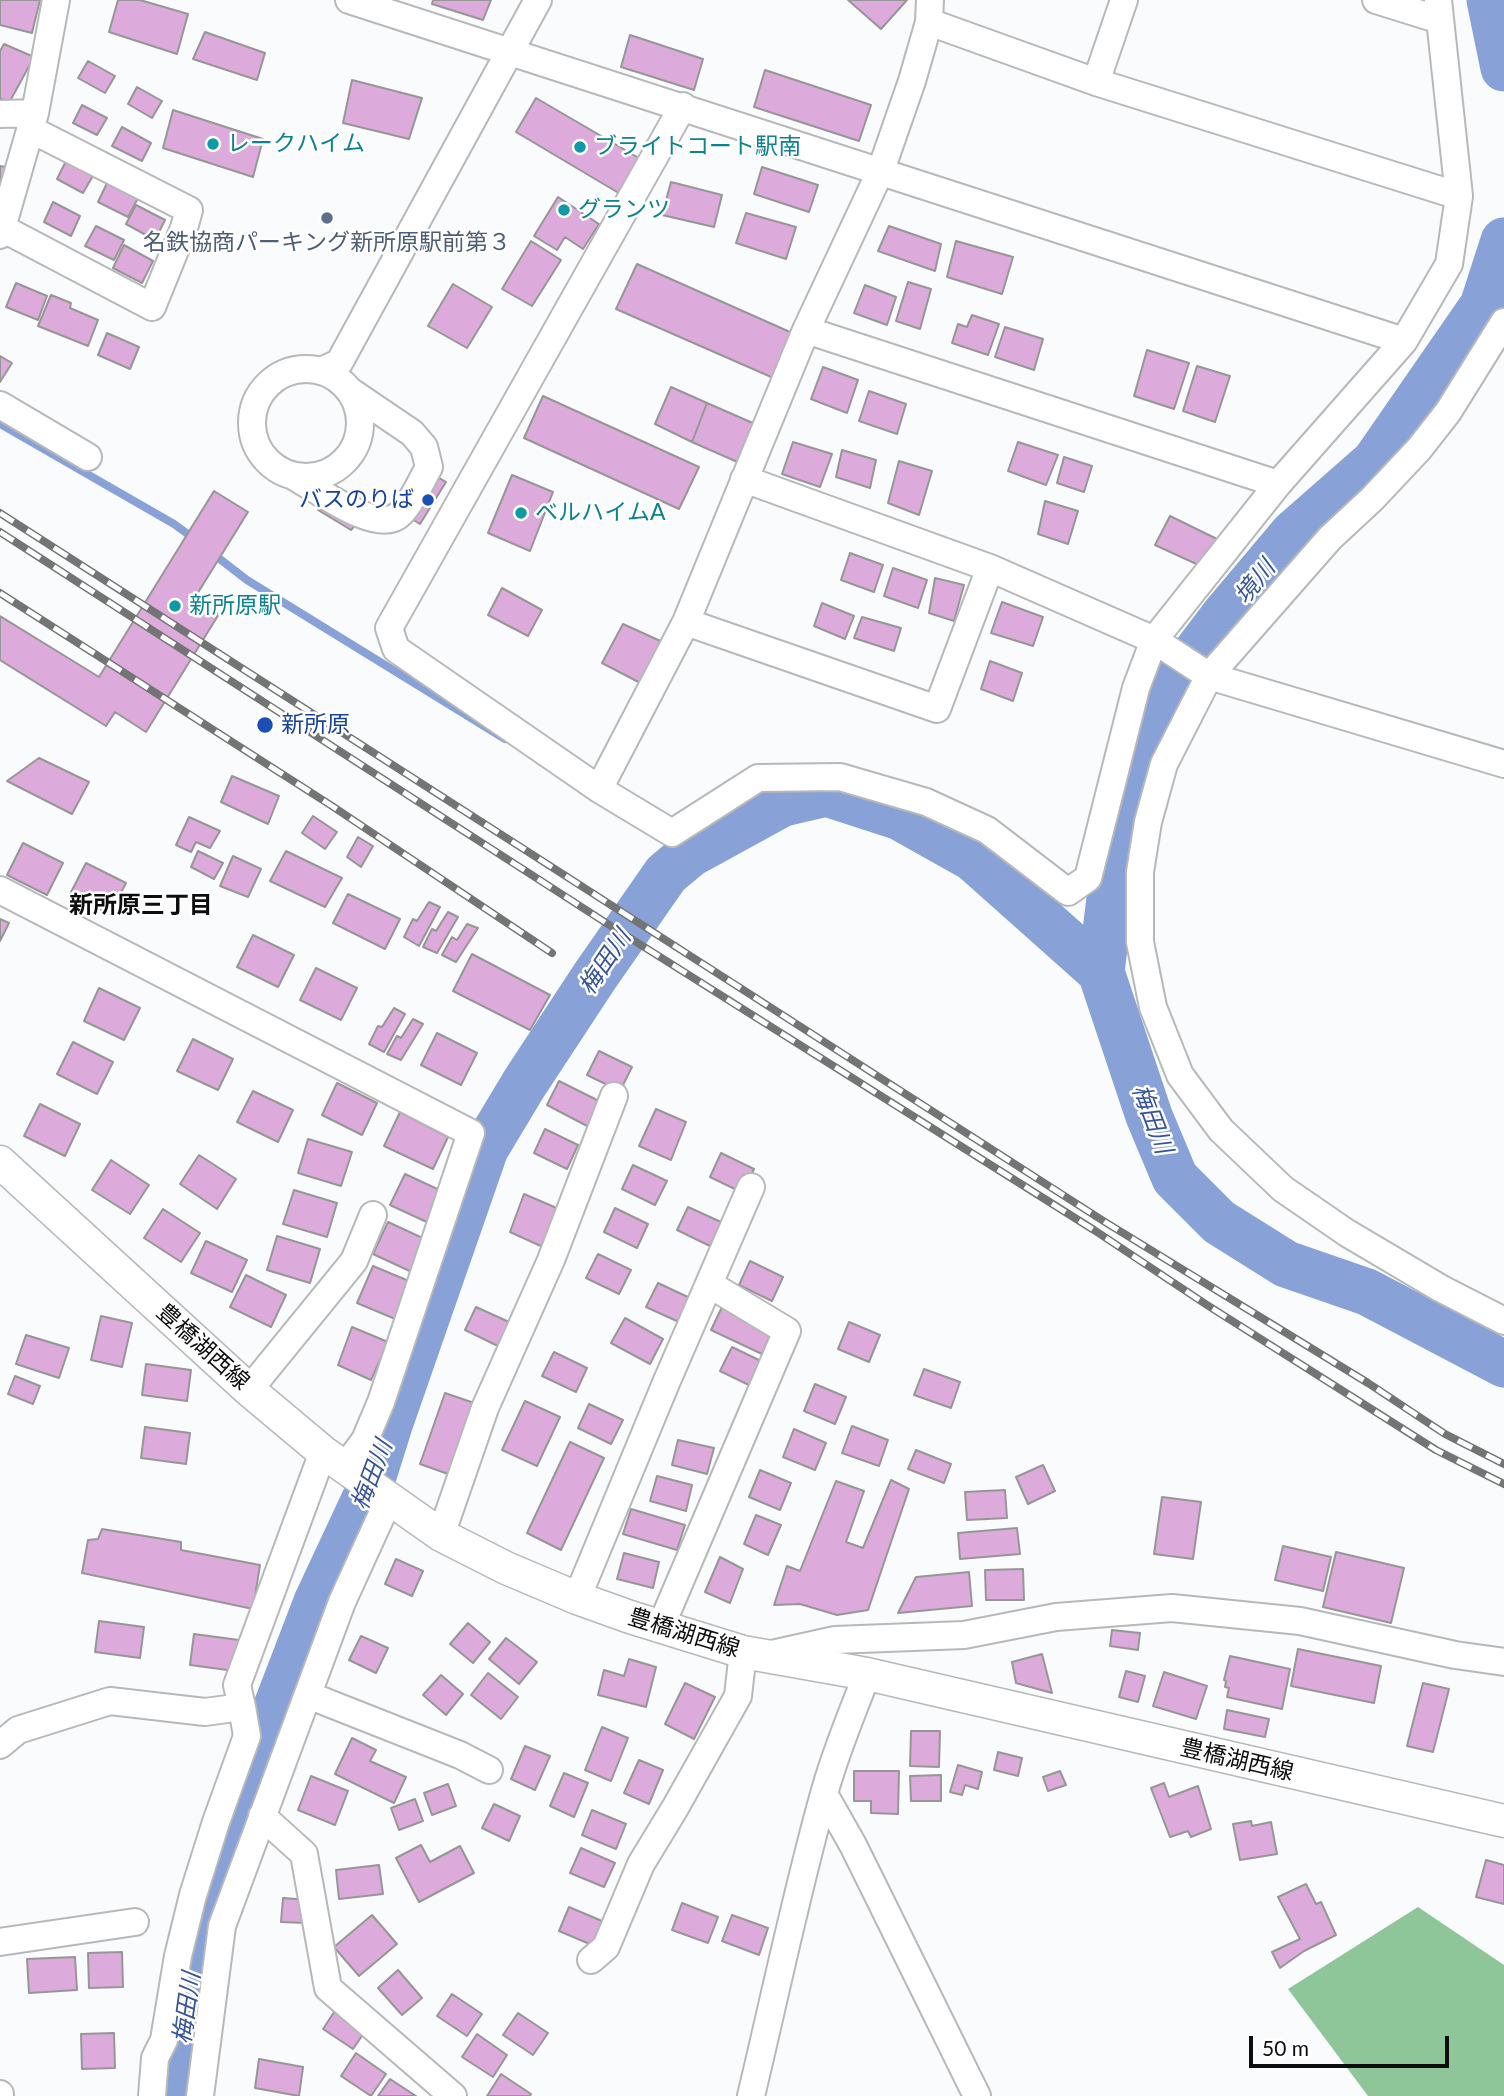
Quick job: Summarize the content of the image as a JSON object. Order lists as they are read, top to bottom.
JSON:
{
  "streets": {
    "main road": ["豊橋湖西線"]
  },
  "districts": ["新所原三丁目"],
  "water": ["境川", "梅田川"],
  "places": [
    "レークハイム",
    "ブライトコート駅南",
    "グランツ",
    "名鉄協商パーキング新所原駅前第３",
    "バスのりば",
    "ベルハイムA",
    "新所原駅",
    "新所原"
  ],
  "scale_bar": "50 m"
}
